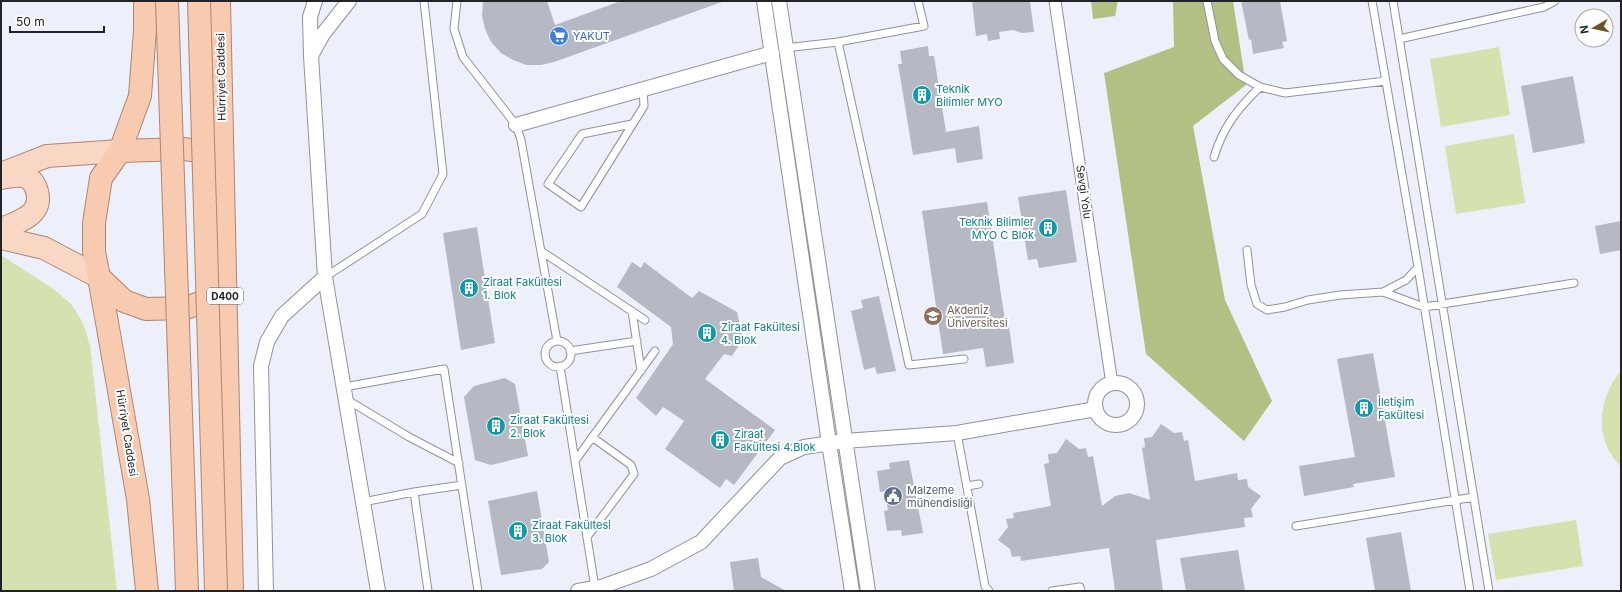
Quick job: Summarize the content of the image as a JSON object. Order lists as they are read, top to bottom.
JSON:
{
  "streets": {
    "highway": ["Hürriyet Caddesi", "D400"],
    "street": ["Sevgi Yolu"]
  },
  "places": {
    "supermarket": ["YAKUT"],
    "building": [
      "Teknik Bilimler MYO",
      "Teknik Bilimler MYO C Blok",
      "Ziraat Fakültesi 1. Blok",
      "Ziraat Fakültesi 4. Blok",
      "İletişim Fakültesi",
      "Ziraat Fakültesi 2. Blok",
      "Ziraat Fakültesi 4.Blok",
      "Ziraat Fakültesi 3. Blok"
    ],
    "school or university": ["Akdeniz Üniversitesi"],
    "public building": ["Malzeme mühendisliği"]
  },
  "scale_bar": "50 m",
  "north": "left"
}
